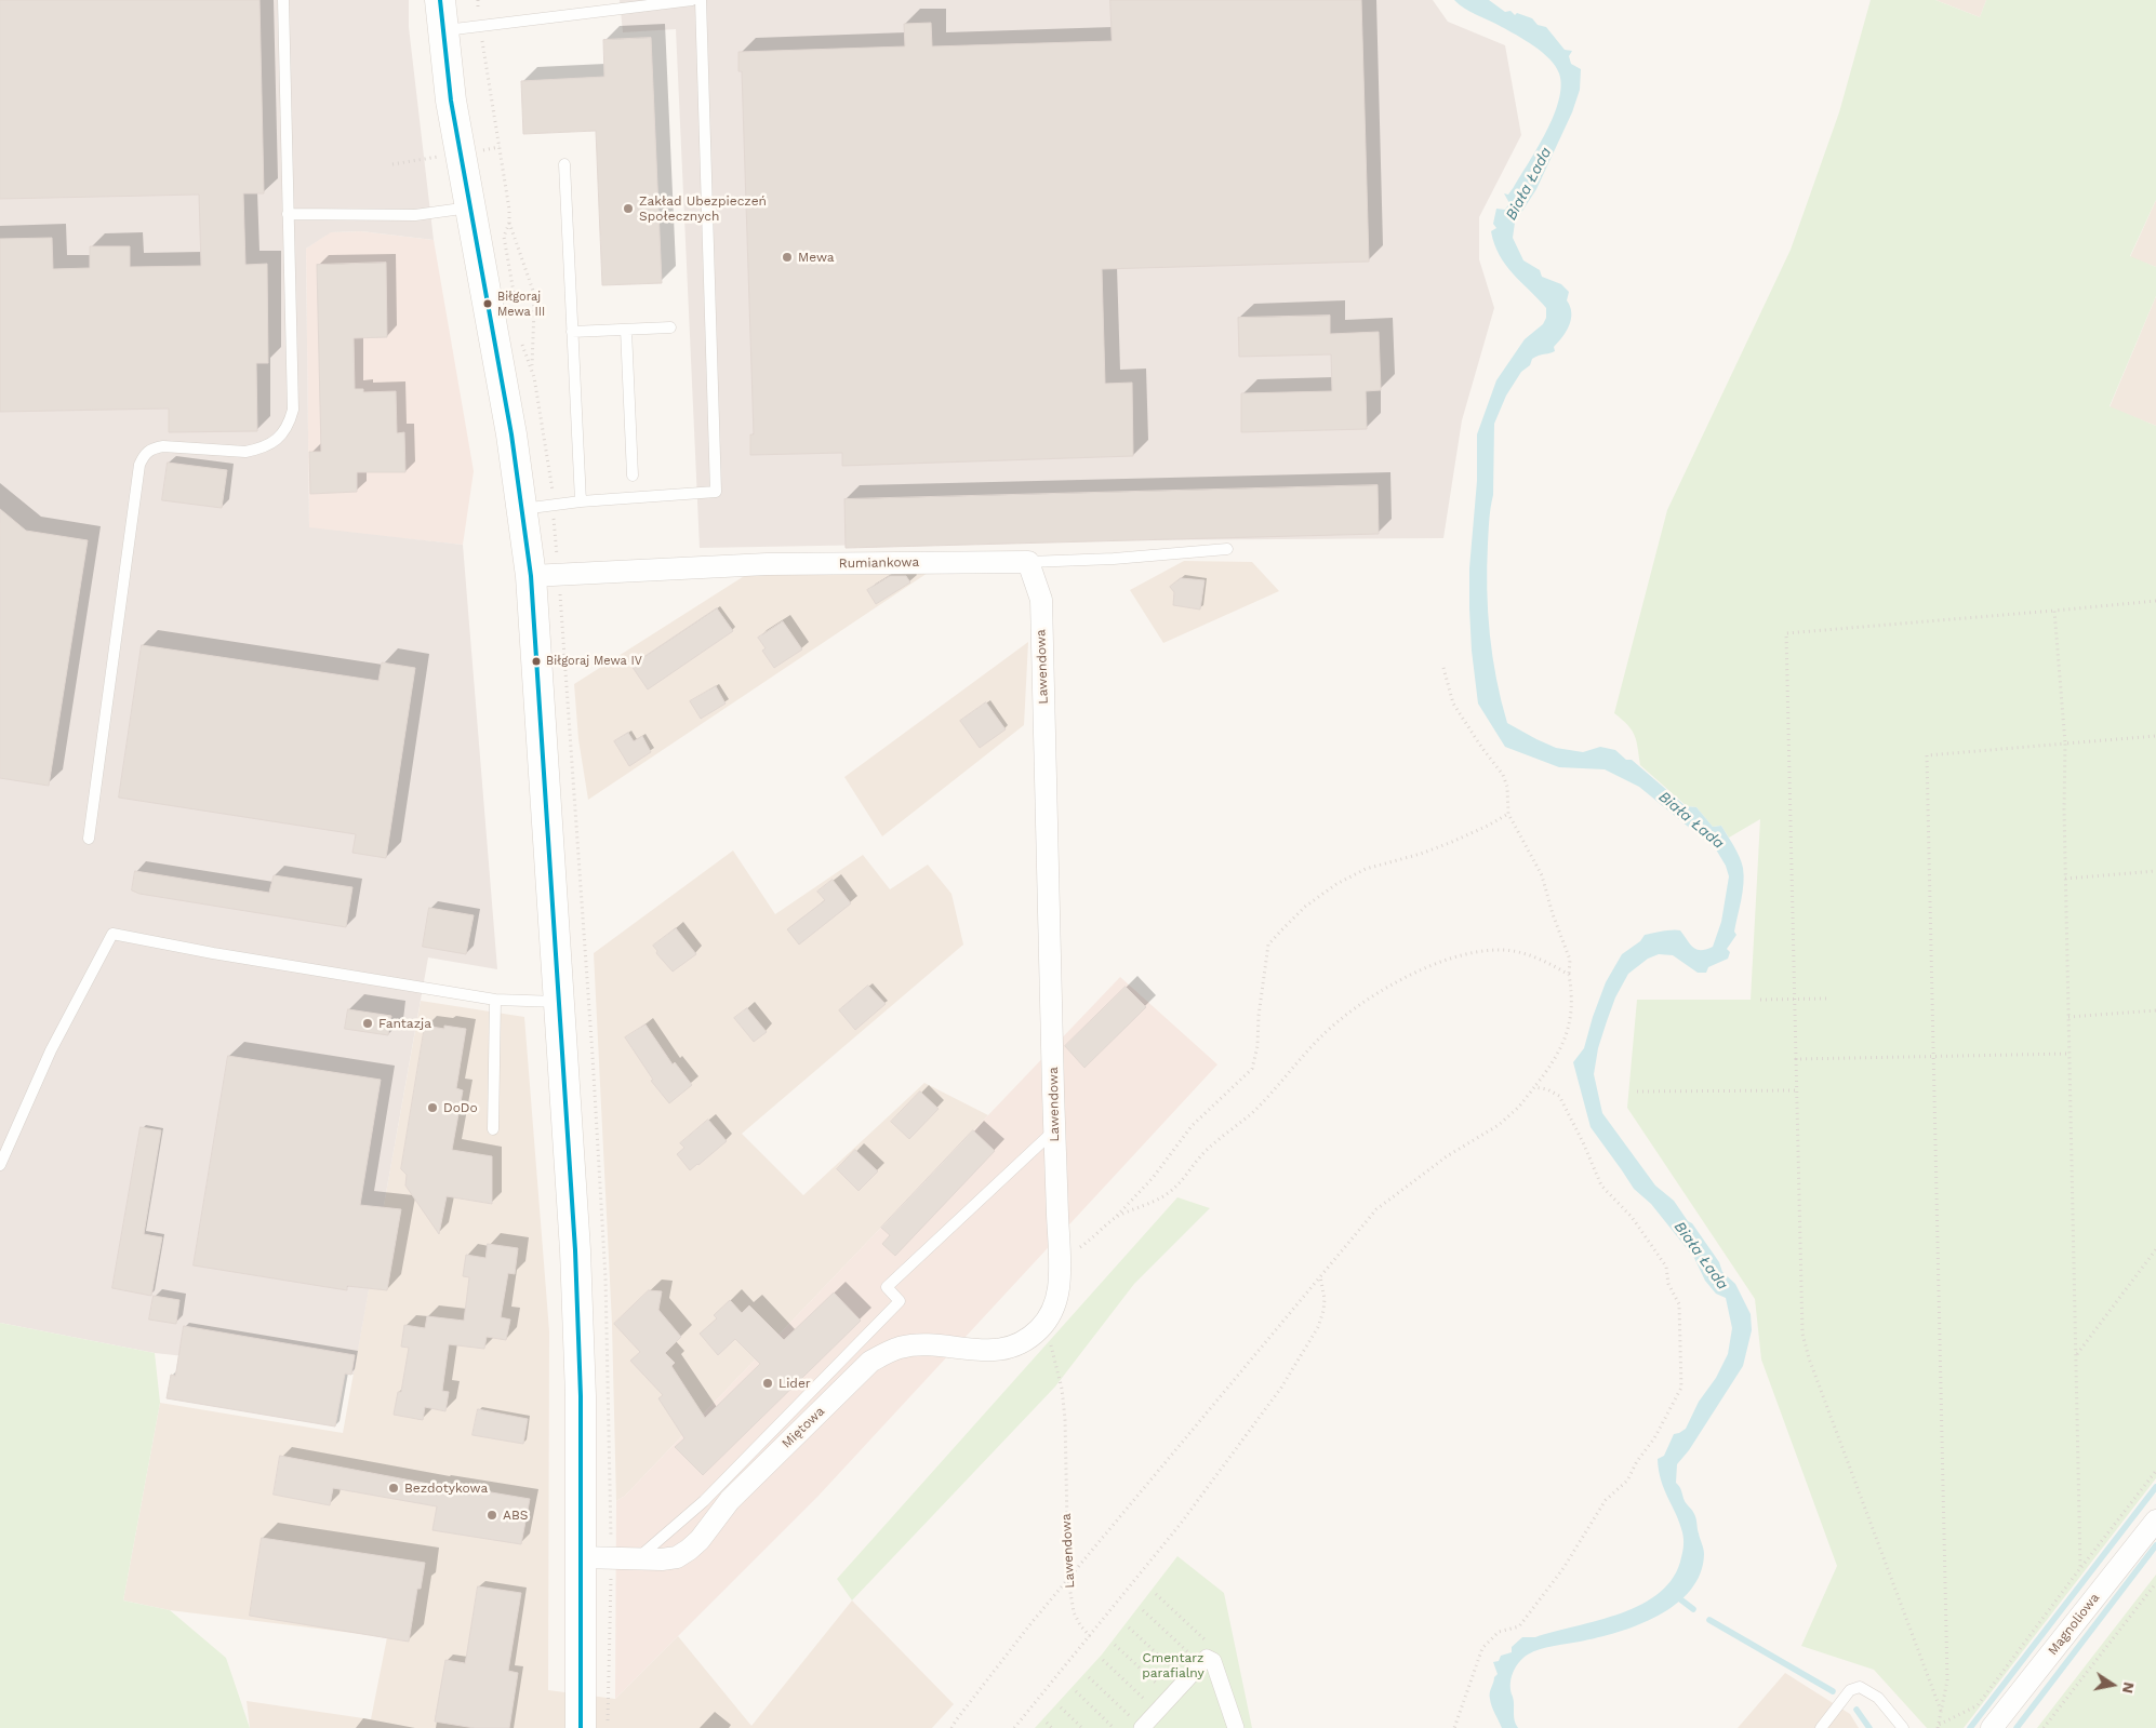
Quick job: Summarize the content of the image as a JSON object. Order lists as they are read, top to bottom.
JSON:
{
  "streets": {
    "street": [
      "Rumiankowa",
      "Lawendowa",
      "Miętowa",
      "Magnoliowa"
    ]
  },
  "crossings": [
    ["Rumiankowa", "Lawendowa"],
    ["Lawendowa", "Miętowa"]
  ],
  "water": ["Biała Łada"],
  "parks": ["Cmentarz parafialny"],
  "places": [
    "Zakład Ubezpieczeń Społecznych",
    "Mewa",
    "Biłgoraj Mewa III",
    "Biłgoraj Mewa IV",
    "Fantazja",
    "DoDo",
    "Lider",
    "Bezdotykowa",
    "ABS"
  ],
  "north": "right"
}
